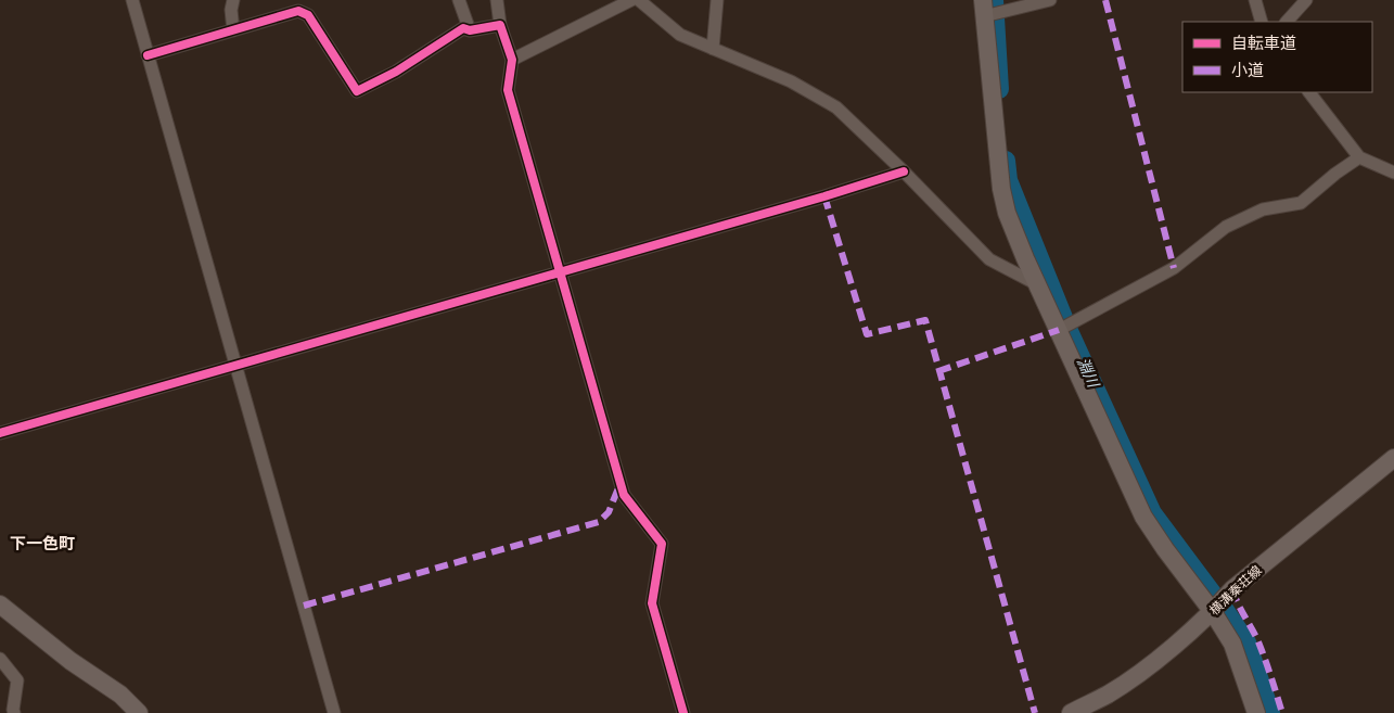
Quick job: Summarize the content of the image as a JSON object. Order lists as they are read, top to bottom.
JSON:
{
  "streets": {
    "street": ["横溝秦荘線"]
  },
  "districts": ["下一色町"],
  "water": ["淵川"],
  "legend": ["自転車道", "小道"]
}
